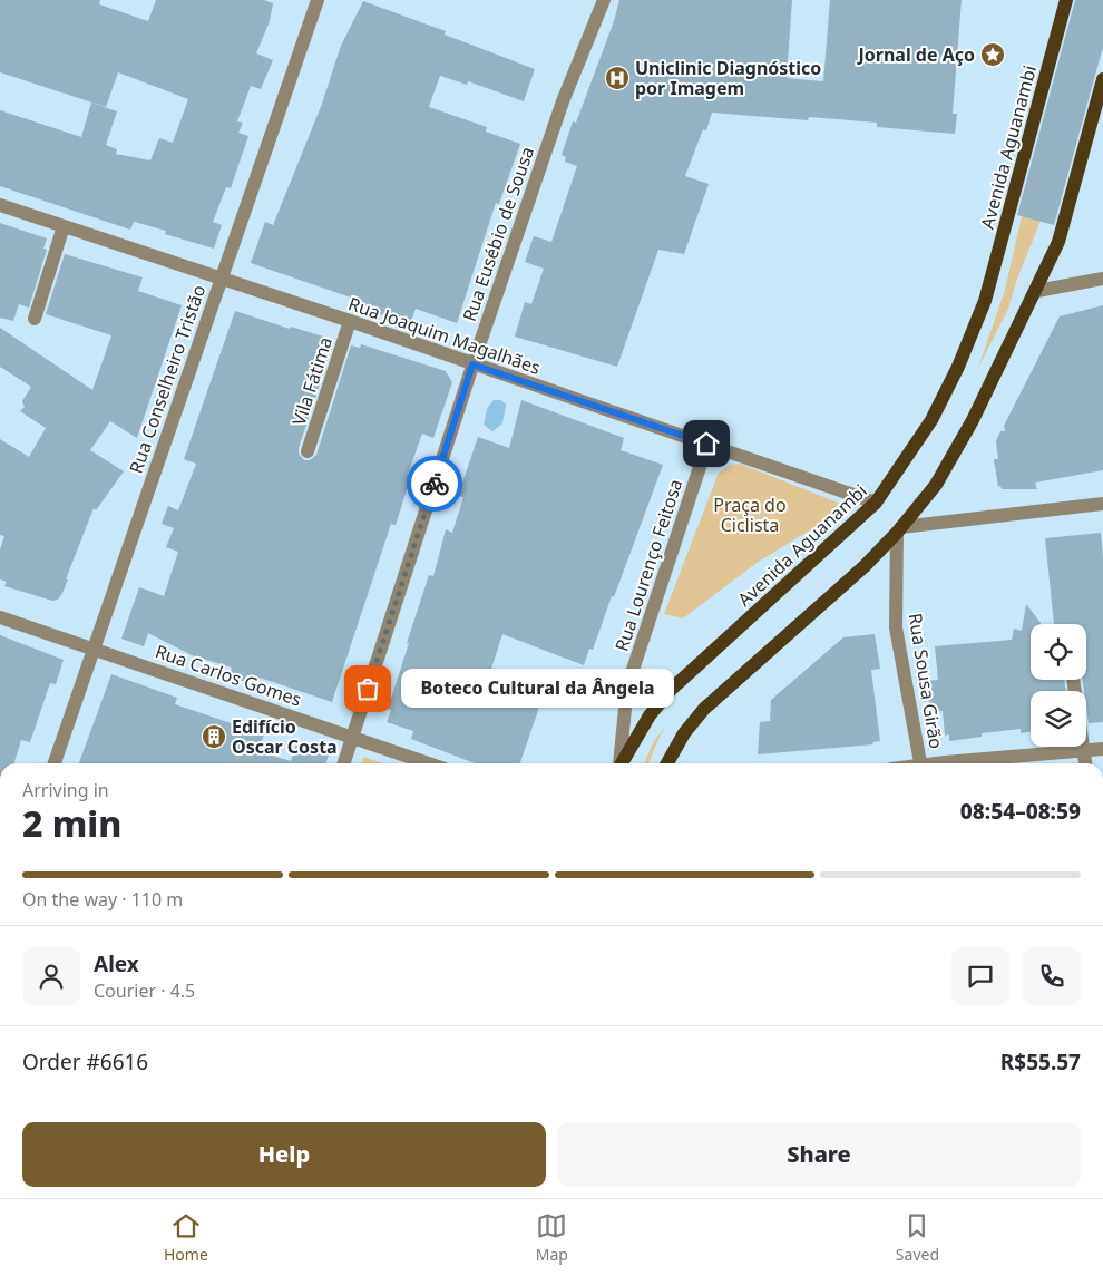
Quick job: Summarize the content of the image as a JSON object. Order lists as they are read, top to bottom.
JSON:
{
  "streets": {
    "main road": ["Avenida Aguanambi"],
    "street": [
      "Rua Eusébio de Sousa",
      "Rua Joaquim Magalhães",
      "Rua Conselheiro Tristão",
      "Vila Fátima",
      "Rua Lourenço Feitosa",
      "Rua Carlos Gomes",
      "Rua Sousa Girão"
    ]
  },
  "crossings": [
    ["Avenida Aguanambi", "Rua Joaquim Magalhães"],
    ["Rua Eusébio de Sousa", "Rua Joaquim Magalhães"],
    ["Rua Eusébio de Sousa", "Rua Carlos Gomes"],
    ["Rua Joaquim Magalhães", "Rua Conselheiro Tristão"],
    ["Rua Joaquim Magalhães", "Vila Fátima"],
    ["Rua Joaquim Magalhães", "Rua Lourenço Feitosa"],
    ["Rua Conselheiro Tristão", "Rua Carlos Gomes"]
  ],
  "parks": ["Praça do Ciclista"],
  "places": {
    "place": ["Jornal de Aço"],
    "hospital": ["Uniclinic Diagnóstico por Imagem"],
    "other": ["Boteco Cultural da Ângela"],
    "building": ["Edifício Oscar Costa"]
  },
  "page": {
    "bubble": "Boteco Cultural da Ângela",
    "heading": ["2 min", "Arriving in", "08:54–08:59"],
    "panel": [
      "Alex",
      "Courier · 4.5",
      "Order #6616",
      "R$55.57"
    ],
    "bar": "On the way · 110 m",
    "buttons": ["Help", "Share"],
    "tabs": ["Home", "Map", "Saved"]
  }
}
